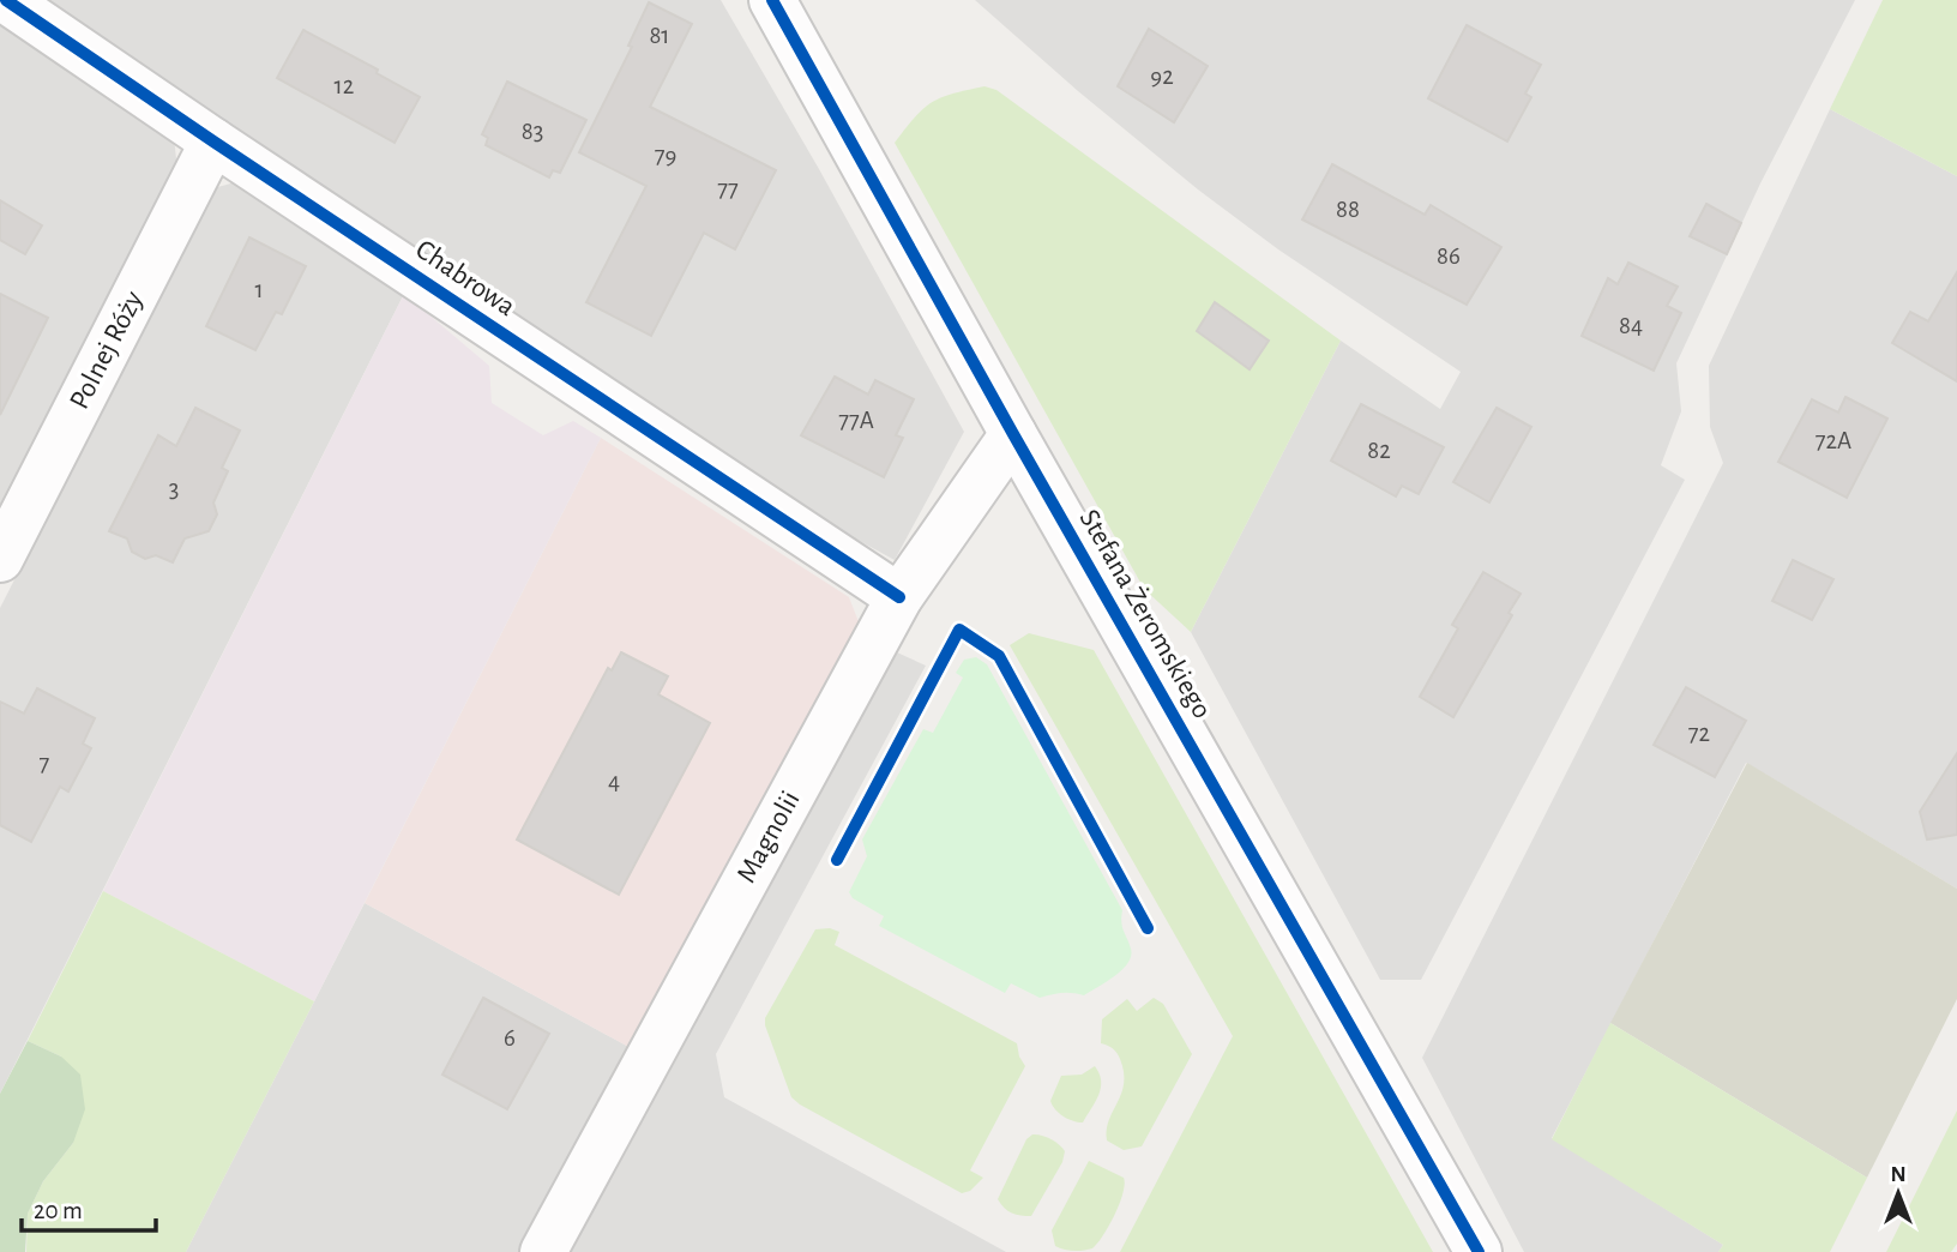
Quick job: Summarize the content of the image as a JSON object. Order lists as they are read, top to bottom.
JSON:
{
  "streets": {
    "street": [
      "Chabrowa",
      "Polnej Róży",
      "Stefana Żeromskiego",
      "Magnolii"
    ]
  },
  "crossings": [
    ["Chabrowa", "Polnej Róży"],
    ["Chabrowa", "Magnolii"],
    ["Stefana Żeromskiego", "Magnolii"]
  ],
  "house_numbers": [
    "81",
    "92",
    "12",
    "83",
    "79",
    "77",
    "88",
    "86",
    "1",
    "84",
    "77A",
    "72A",
    "82",
    "3",
    "72",
    "7",
    "4",
    "6"
  ],
  "scale_bar": "20 m",
  "north": "top"
}
